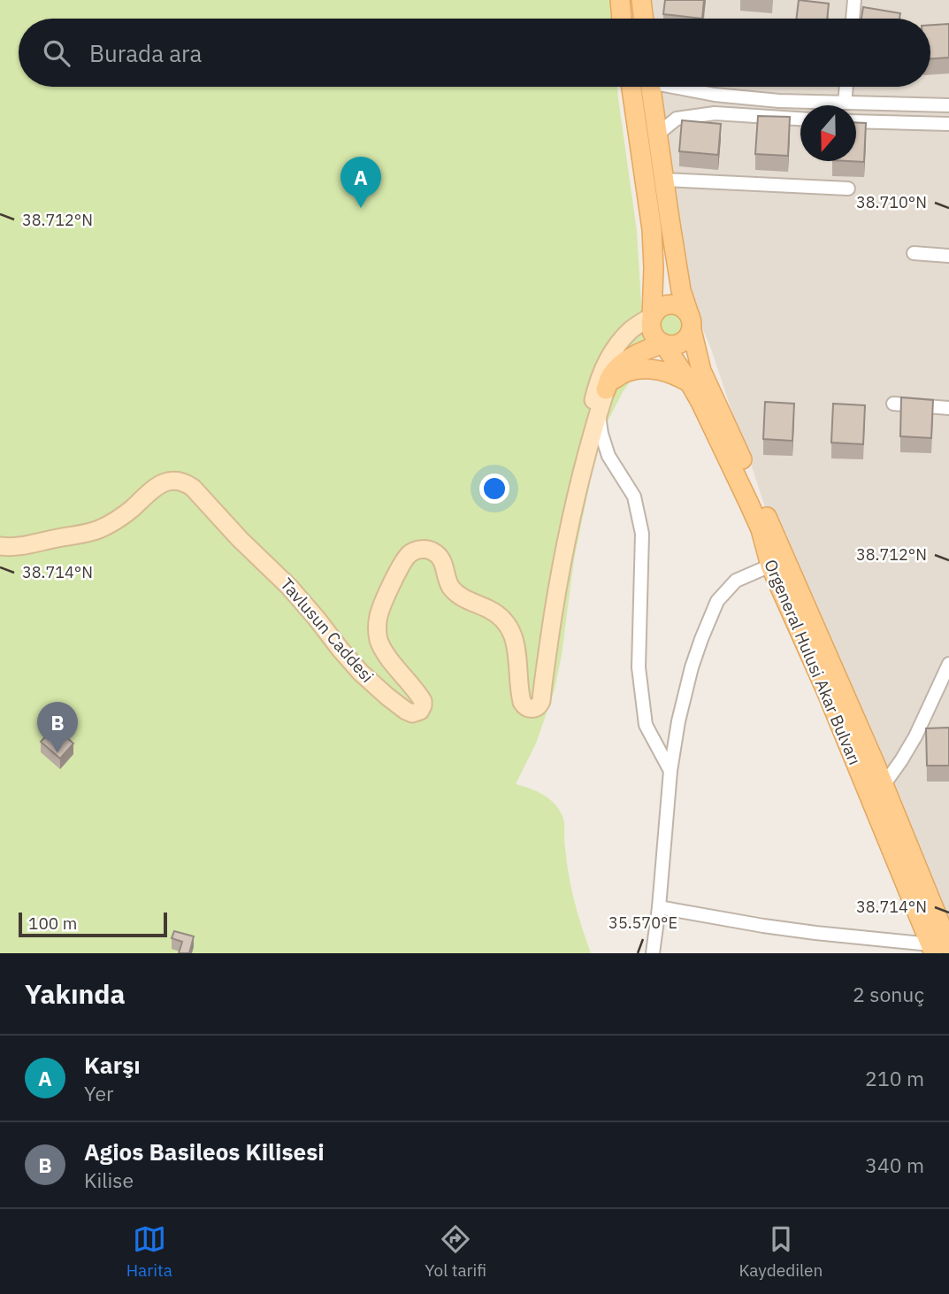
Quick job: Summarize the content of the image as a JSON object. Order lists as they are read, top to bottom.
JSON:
{
  "streets": {
    "main road": ["Orgeneral Hulusi Akar Bulvarı"],
    "street": ["Tavlusun Caddesi"]
  },
  "crossings": [
    ["Tavlusun Caddesi", "Orgeneral Hulusi Akar Bulvarı"]
  ],
  "scale_bar": "100 m",
  "north": "bottom",
  "page": {
    "search": "Burada ara",
    "pins": ["A", "B"],
    "scale": "100 m",
    "heading": ["Yakında", "2 sonuç"],
    "list": [
      {
        "mark": "A",
        "name": "Karşı",
        "note": "Yer",
        "value": "210 m"
      },
      {
        "mark": "B",
        "name": "Agios Basileos Kilisesi",
        "note": "Kilise",
        "value": "340 m"
      }
    ],
    "nav": ["Harita", "Yol tarifi", "Kaydedilen"]
  },
  "coordinates": [
    "38.710°N",
    "38.712°N",
    "38.714°N",
    "35.570°E"
  ]
}
